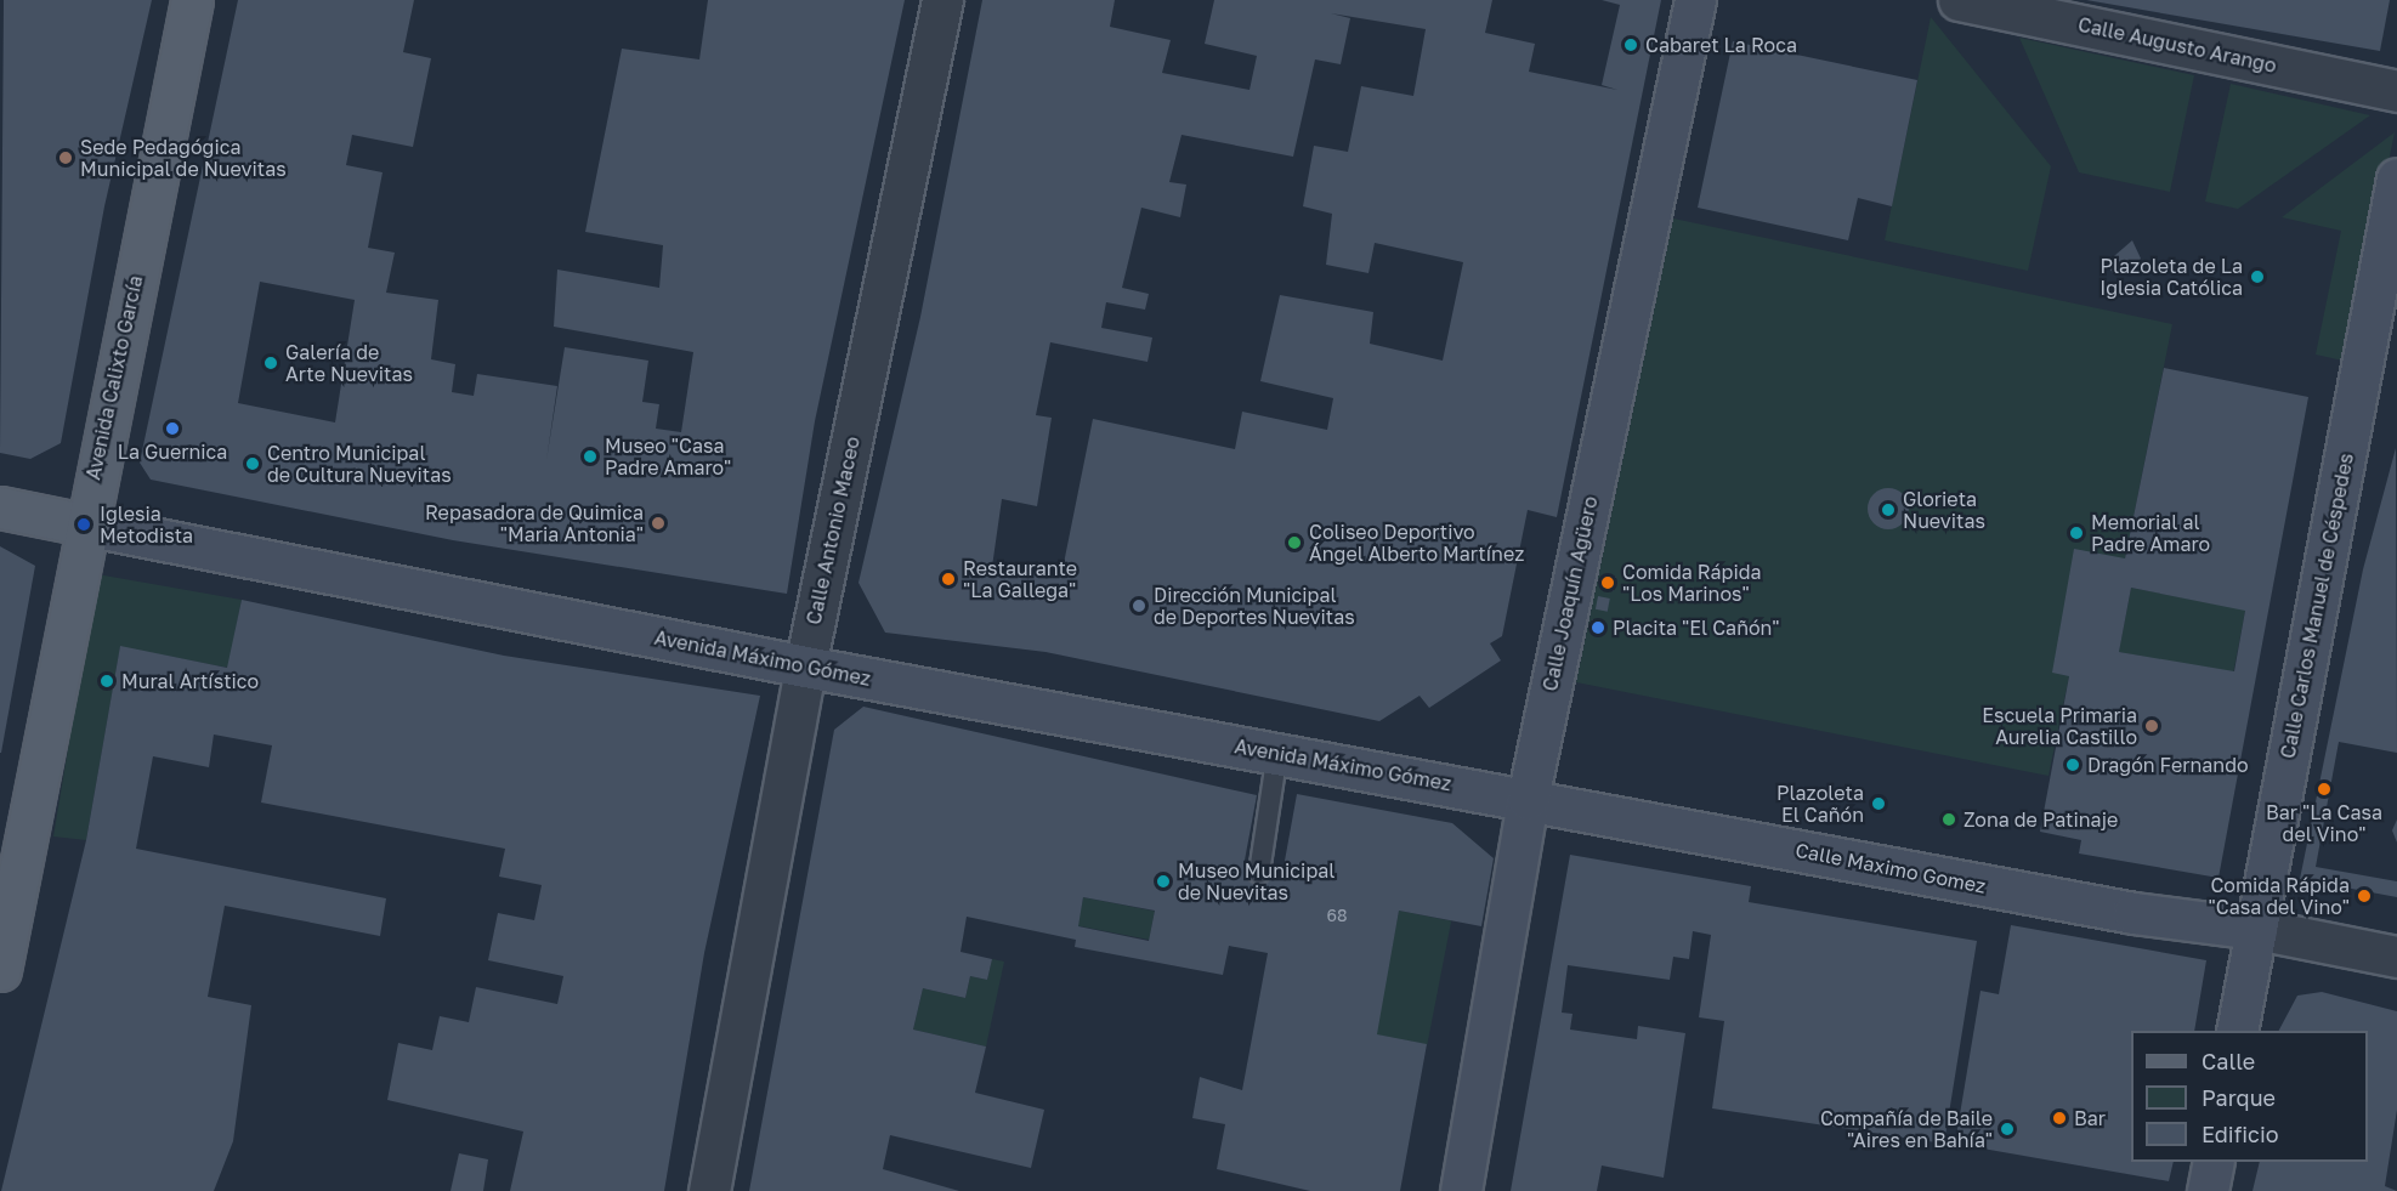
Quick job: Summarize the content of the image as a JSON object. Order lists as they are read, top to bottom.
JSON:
{
  "streets": {
    "main road": [
      "Avenida Calixto García",
      "Calle Joaquín Agüero",
      "Calle Carlos Manuel de Céspedes",
      "Avenida Máximo Gómez",
      "Calle Maximo Gomez"
    ],
    "street": ["Calle Augusto Arango", "Calle Antonio Maceo"]
  },
  "crossings": [
    ["Avenida Calixto García", "Avenida Máximo Gómez"],
    ["Calle Antonio Maceo", "Avenida Máximo Gómez"],
    ["Calle Joaquín Agüero", "Avenida Máximo Gómez"],
    ["Calle Joaquín Agüero", "Calle Maximo Gomez"],
    ["Calle Carlos Manuel de Céspedes", "Calle Maximo Gomez"],
    ["Avenida Máximo Gómez", "Calle Maximo Gomez"]
  ],
  "places": [
    "Cabaret La Roca",
    "Sede Pedagógica Municipal de Nuevitas",
    "Plazoleta de La Iglesia Católica",
    "Galería de Arte Nuevitas",
    "La Guernica",
    "Museo \"Casa Padre Amaro\"",
    "Centro Municipal de Cultura Nuevitas",
    "Glorieta Nuevitas",
    "Repasadora de Quimica \"Maria Antonia\"",
    "Iglesia Metodista",
    "Memorial al Padre Amaro",
    "Coliseo Deportivo Ángel Alberto Martínez",
    "Restaurante \"La Gallega\"",
    "Comida Rápida \"Los Marinos\"",
    "Dirección Municipal de Deportes Nuevitas",
    "Placita \"El Cañón\"",
    "Mural Artístico",
    "Escuela Primaria Aurelia Castillo",
    "Dragón Fernando",
    "Bar \"La Casa del Vino\"",
    "Plazoleta El Cañón",
    "Zona de Patinaje",
    "Museo Municipal de Nuevitas",
    "Comida Rápida \"Casa del Vino\"",
    "Bar",
    "Compañía de Baile \"Aires en Bahía\""
  ],
  "house_numbers": ["68"],
  "legend": ["Calle", "Parque", "Edificio"]
}
